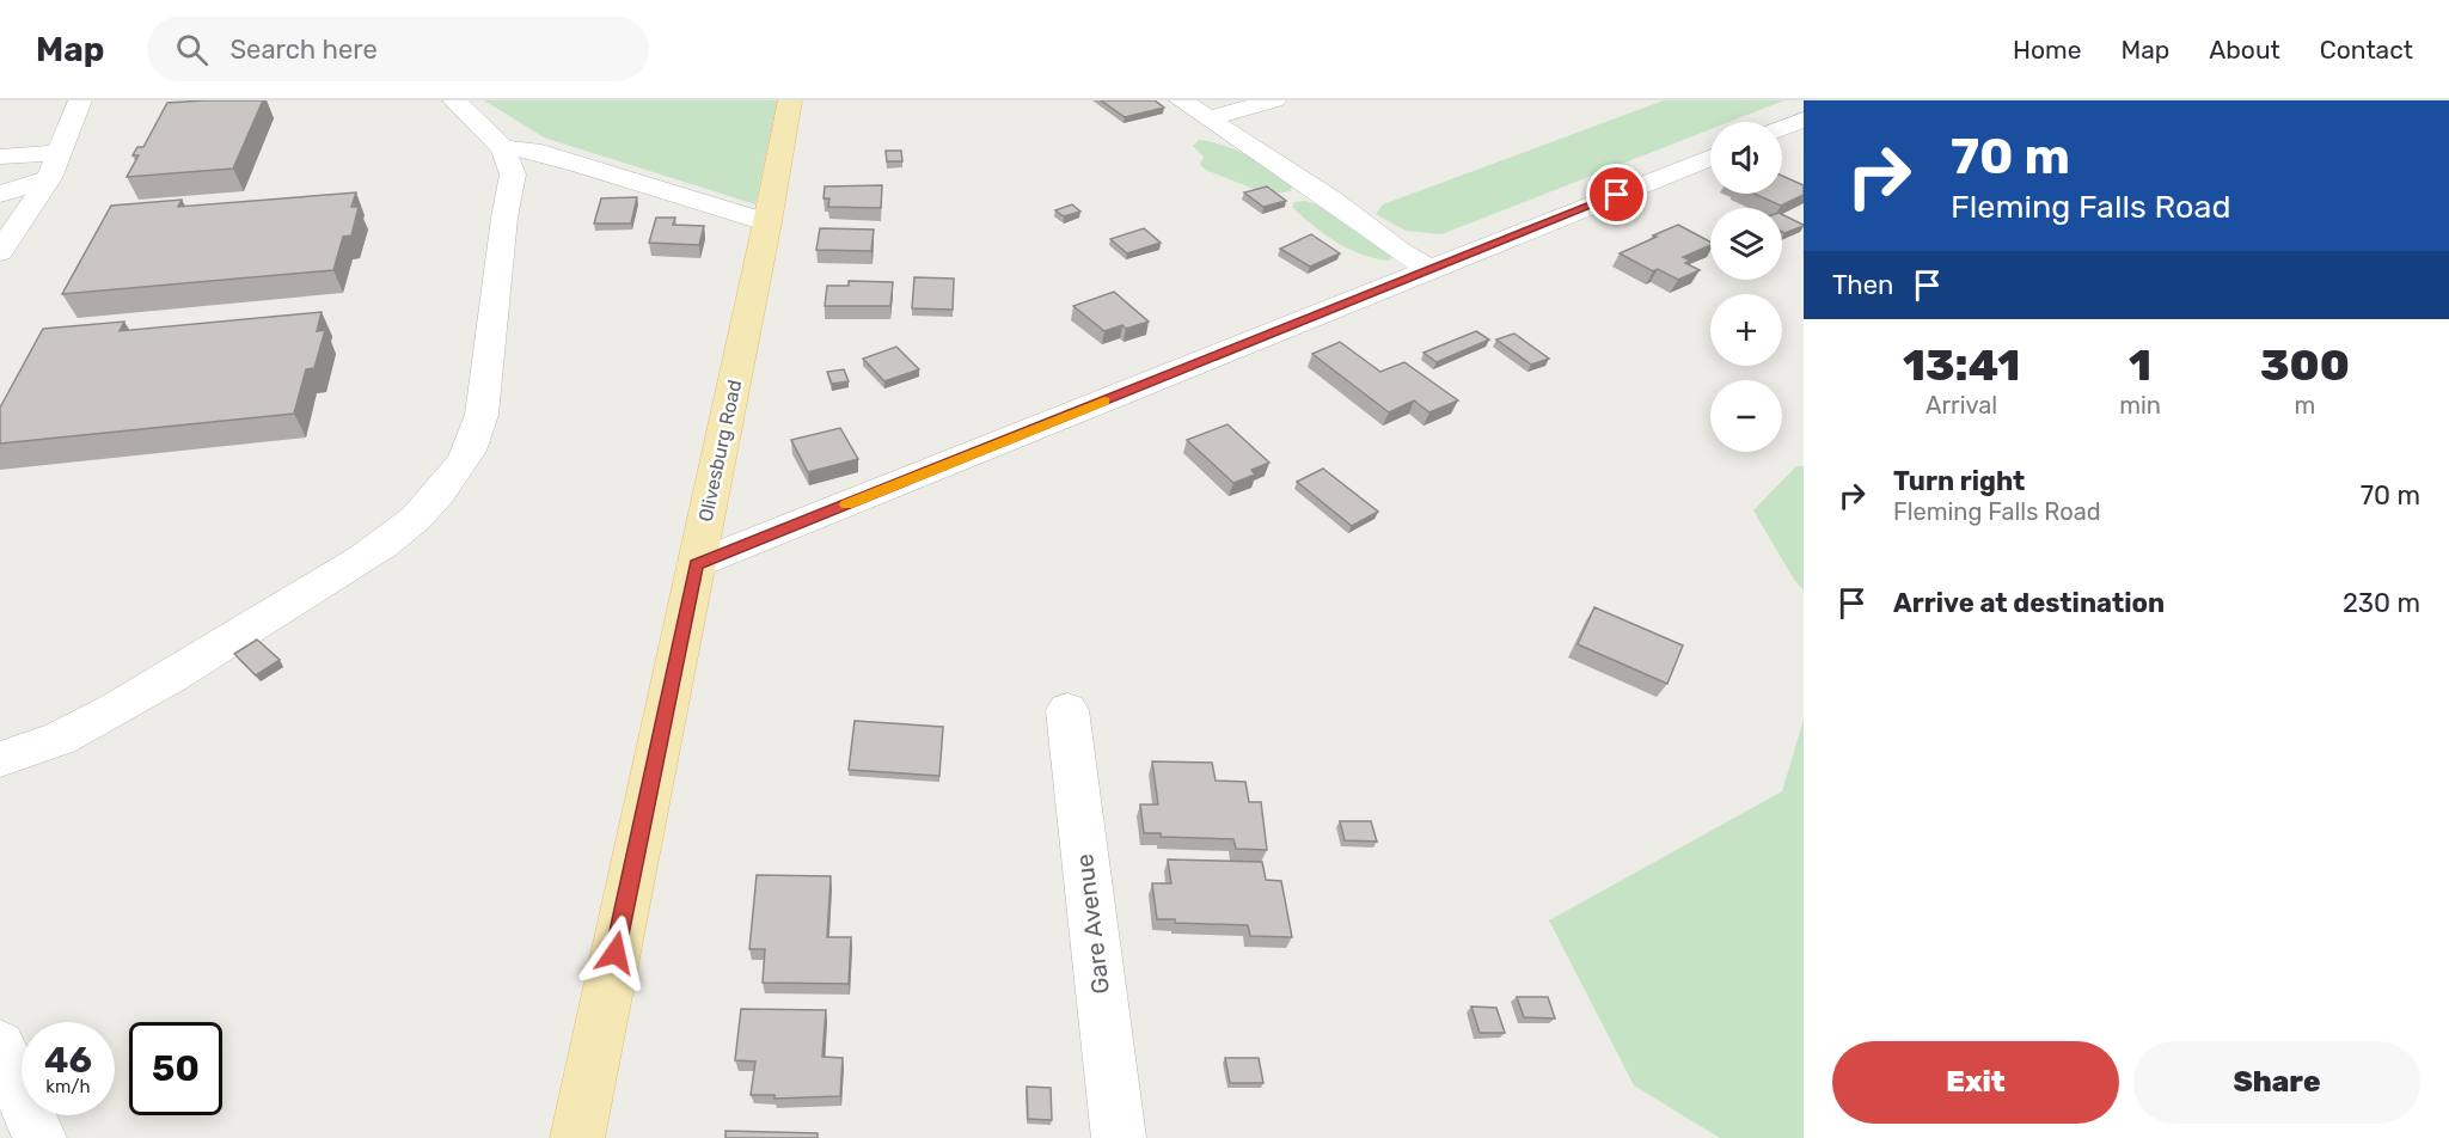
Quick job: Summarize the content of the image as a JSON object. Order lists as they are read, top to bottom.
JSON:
{
  "streets": {
    "main road": ["Olivesburg Road"],
    "street": ["Gare Avenue"]
  },
  "page": {
    "header": "Map",
    "search": "Search here",
    "nav": [
      "Home",
      "Map",
      "About",
      "Contact"
    ],
    "turn": ["70 m", "Fleming Falls Road"],
    "map_buttons": ["+", "−"],
    "then": "Then",
    "eta": [
      "13:41",
      "Arrival",
      "1",
      "min",
      "300",
      "m"
    ],
    "list": [
      {
        "name": "Turn right",
        "note": "Fleming Falls Road",
        "value": "70 m"
      },
      {
        "name": "Arrive at destination",
        "value": "230 m"
      }
    ],
    "speed": "46 km/h",
    "limit": "50",
    "buttons": ["Exit", "Share"]
  }
}
